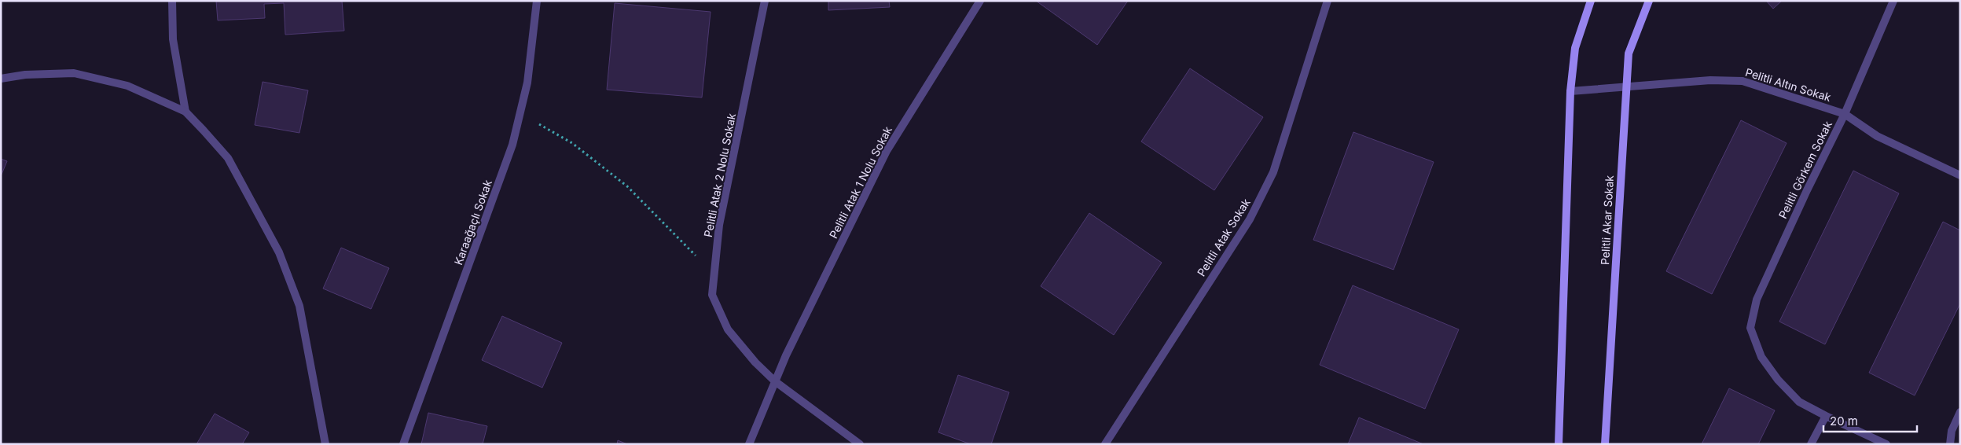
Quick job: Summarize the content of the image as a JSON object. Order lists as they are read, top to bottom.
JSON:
{
  "streets": {
    "main road": ["Pelitli Akar Sokak"],
    "street": [
      "Pelitli Altın Sokak",
      "Pelitli Görkem Sokak",
      "Pelitli Atak 2 Nolu Sokak",
      "Pelitli Atak 1 Nolu Sokak",
      "Karaağaçlı Sokak",
      "Pelitli Atak Sokak"
    ]
  },
  "crossings": [
    ["Pelitli Altın Sokak", "Pelitli Görkem Sokak"],
    ["Pelitli Altın Sokak", "Pelitli Akar Sokak"],
    ["Pelitli Atak 2 Nolu Sokak", "Pelitli Atak 1 Nolu Sokak"]
  ],
  "scale_bar": "20 m"
}
